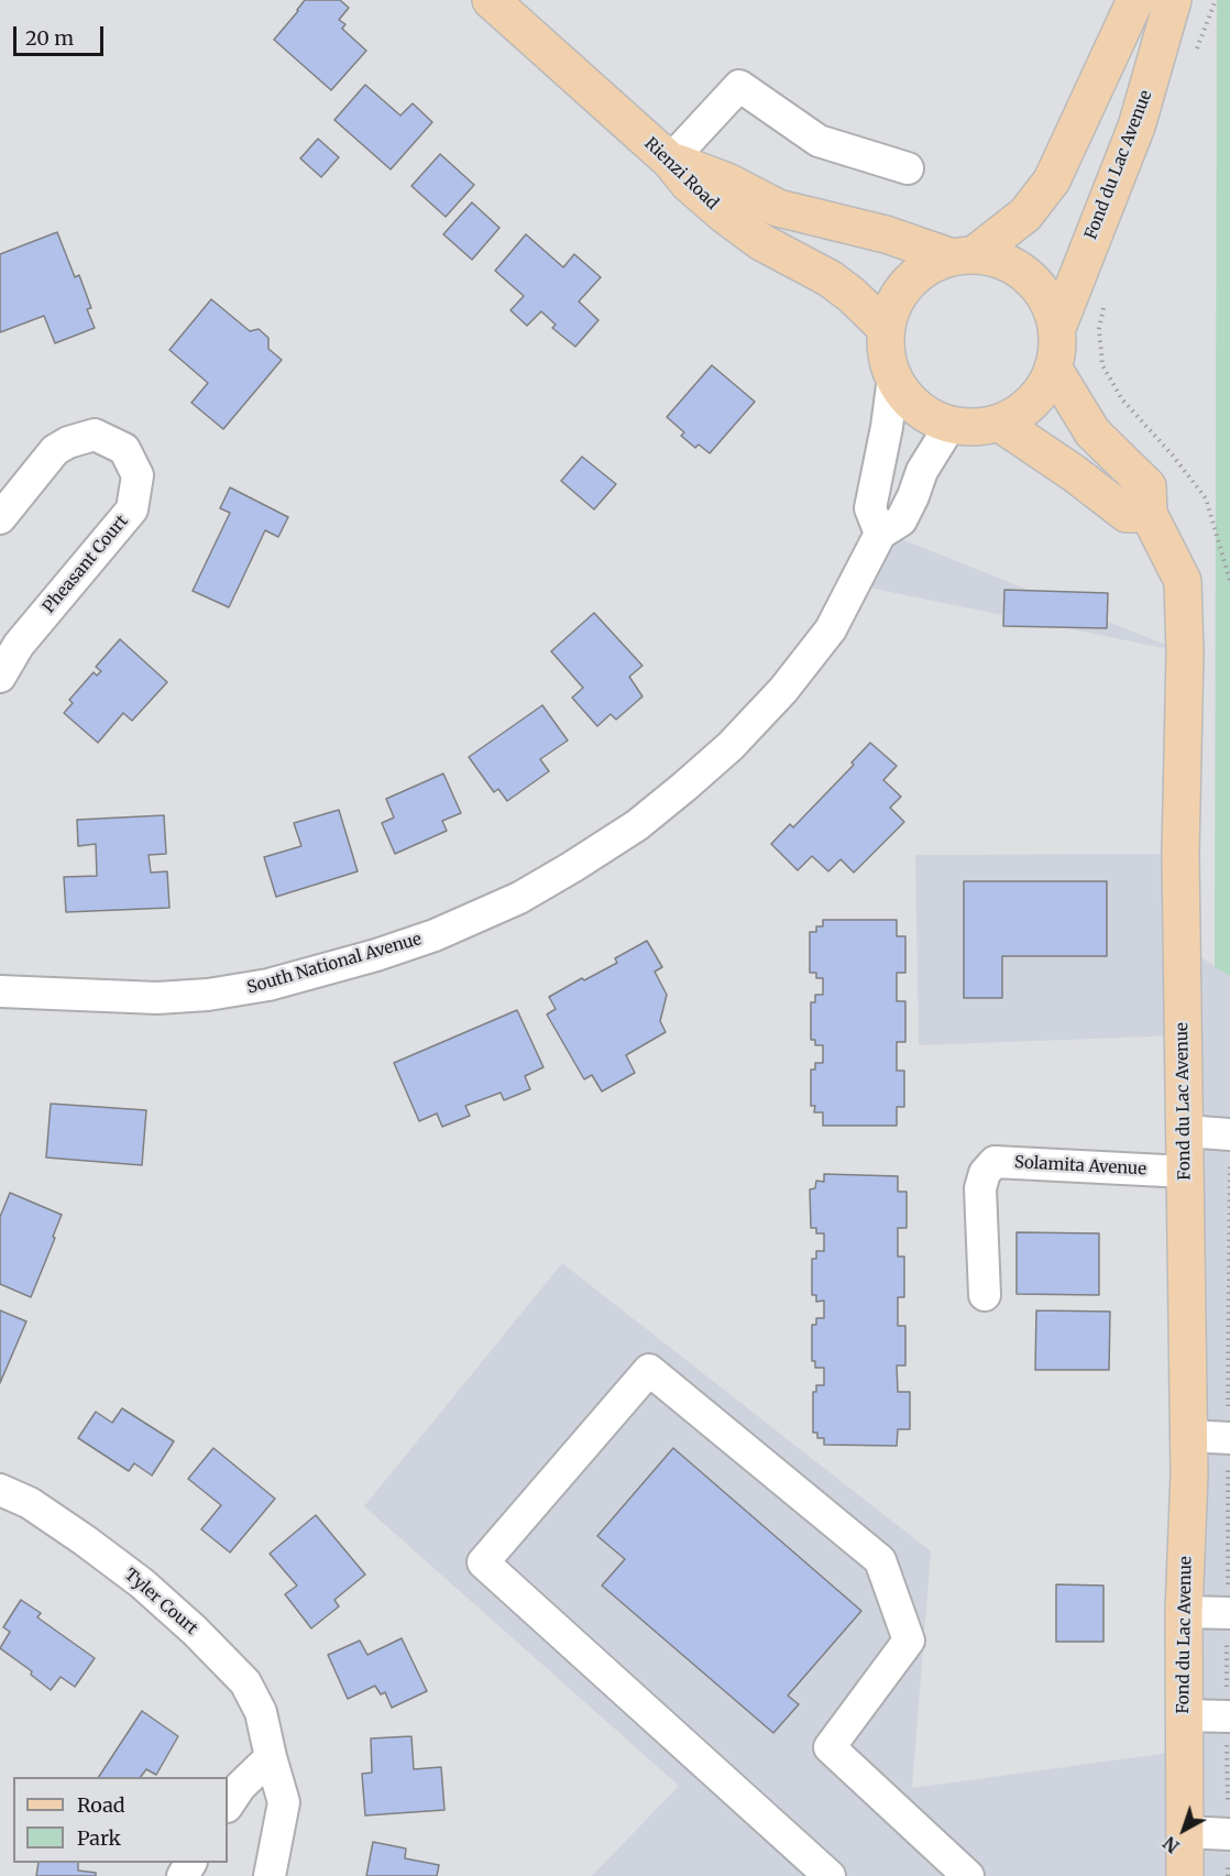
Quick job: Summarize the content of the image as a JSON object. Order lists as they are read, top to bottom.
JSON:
{
  "streets": {
    "main road": ["Fond du Lac Avenue", "Rienzi Road"],
    "street": [
      "Pheasant Court",
      "South National Avenue",
      "Solamita Avenue",
      "Tyler Court"
    ]
  },
  "crossings": [
    ["Fond du Lac Avenue", "Rienzi Road"],
    ["Fond du Lac Avenue", "South National Avenue"],
    ["Fond du Lac Avenue", "Solamita Avenue"],
    ["Rienzi Road", "South National Avenue"]
  ],
  "legend": ["Road", "Park"],
  "scale_bar": "20 m",
  "north": "bottom left"
}
